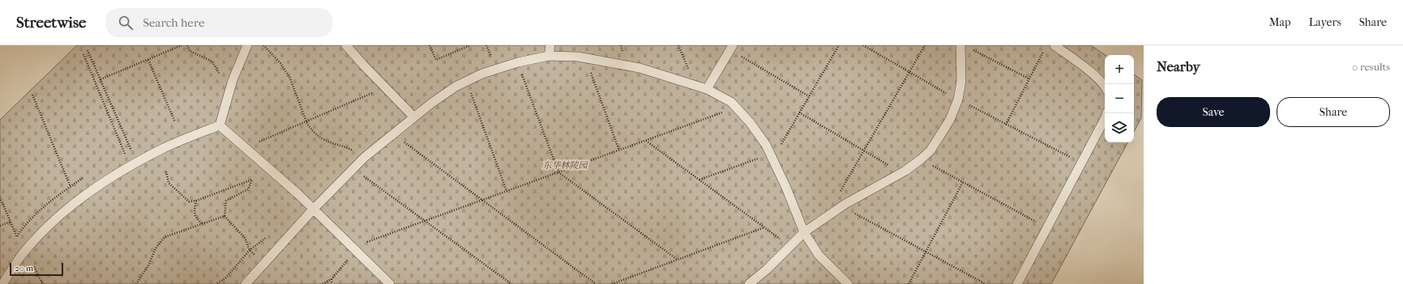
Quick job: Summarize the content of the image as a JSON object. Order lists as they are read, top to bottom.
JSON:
{
  "parks": ["东华林陵园"],
  "scale_bar": "20 m",
  "page": {
    "header": "Streetwise",
    "search": "Search here",
    "nav": ["Map", "Layers", "Share"],
    "heading": ["Nearby", "0 results"],
    "map_buttons": ["+", "−"],
    "buttons": ["Save", "Share"],
    "scale": "20 m"
  }
}
